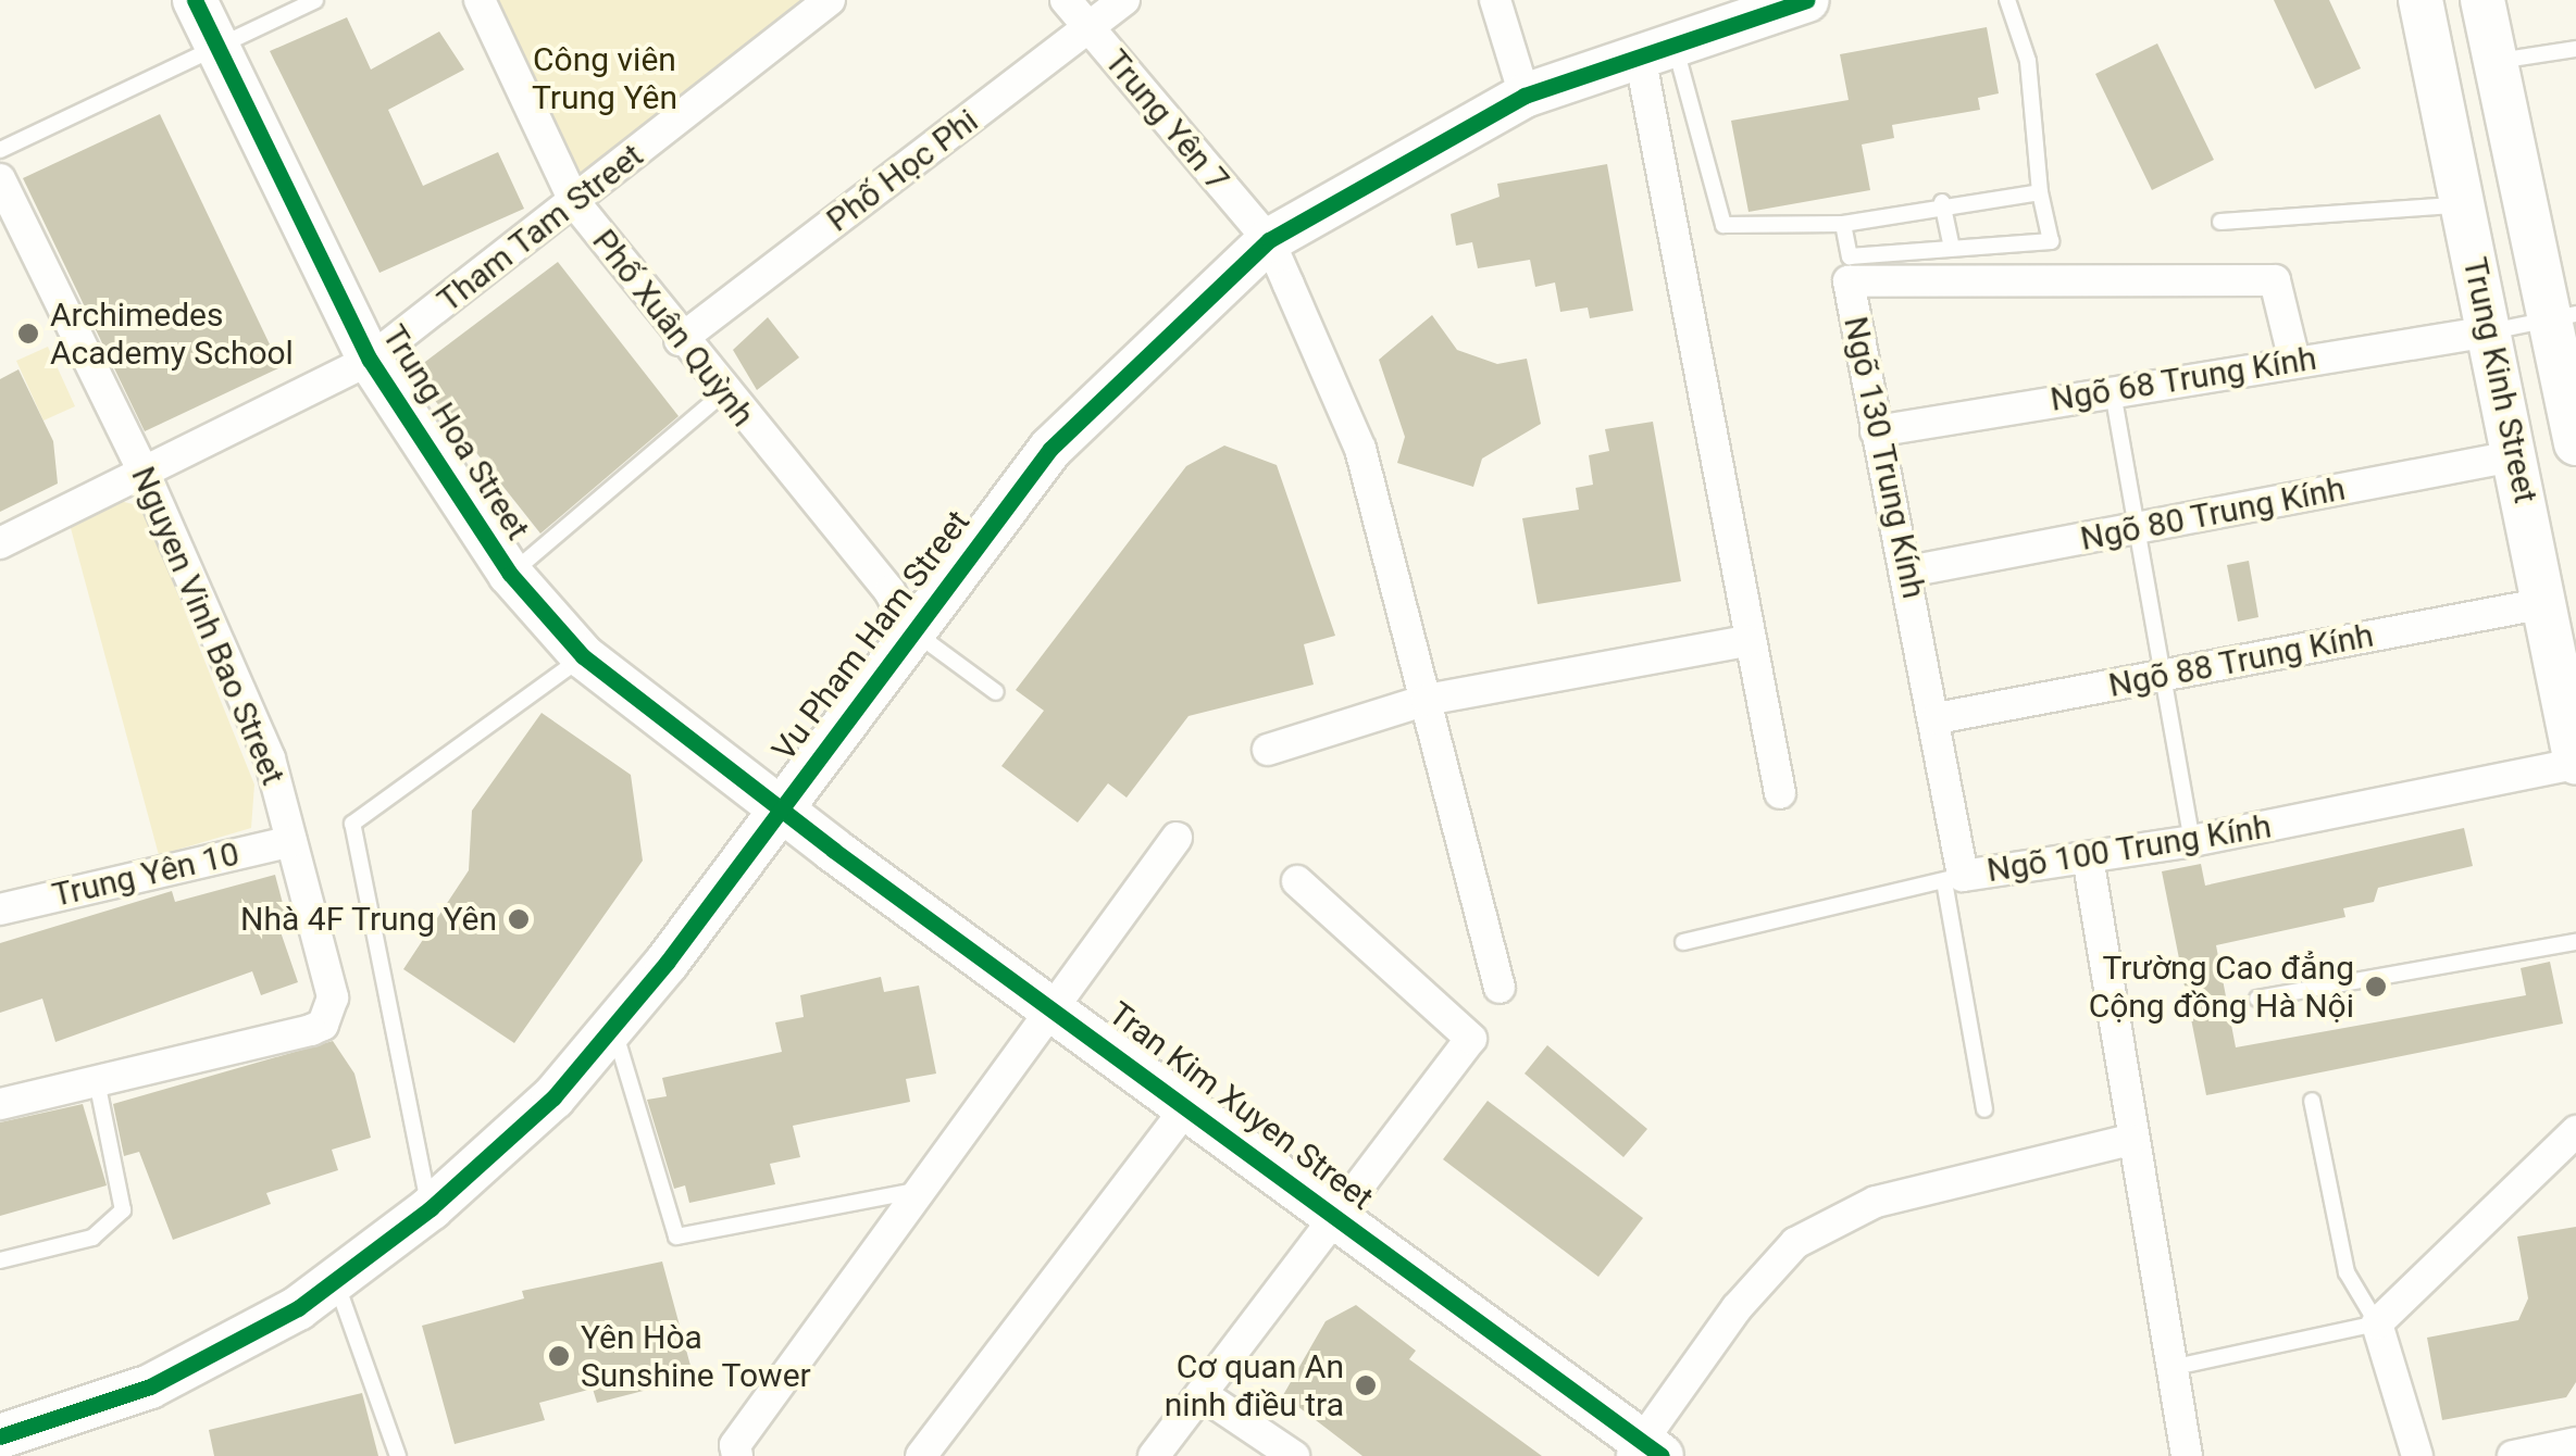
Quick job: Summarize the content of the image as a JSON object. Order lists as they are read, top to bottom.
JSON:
{
  "streets": {
    "street": [
      "Trung Yên 7",
      "Phố Học Phi",
      "Tham Tam Street",
      "Phố Xuân Quỳnh",
      "Ngõ 68 Trung Kính",
      "Trung Kinh Street",
      "Trung Hoa Street",
      "Ngõ 130 Trung Kính",
      "Ngõ 80 Trung Kính",
      "Nguyen Vinh Bao Street",
      "Vu Pham Ham Street",
      "Ngõ 88 Trung Kính",
      "Ngõ 100 Trung Kính",
      "Trung Yên 10",
      "Tran Kim Xuyen Street"
    ]
  },
  "crossings": [
    ["Trung Yên 7", "Phố Học Phi"],
    ["Trung Yên 7", "Vu Pham Ham Street"],
    ["Phố Học Phi", "Phố Xuân Quỳnh"],
    ["Tham Tam Street", "Phố Xuân Quỳnh"],
    ["Tham Tam Street", "Trung Hoa Street"],
    ["Tham Tam Street", "Nguyen Vinh Bao Street"],
    ["Phố Xuân Quỳnh", "Vu Pham Ham Street"],
    ["Ngõ 68 Trung Kính", "Trung Kinh Street"],
    ["Ngõ 68 Trung Kính", "Ngõ 130 Trung Kính"],
    ["Trung Kinh Street", "Ngõ 80 Trung Kính"],
    ["Trung Kinh Street", "Ngõ 88 Trung Kính"],
    ["Trung Kinh Street", "Ngõ 100 Trung Kính"],
    ["Trung Hoa Street", "Vu Pham Ham Street"],
    ["Trung Hoa Street", "Tran Kim Xuyen Street"],
    ["Ngõ 130 Trung Kính", "Ngõ 80 Trung Kính"],
    ["Ngõ 130 Trung Kính", "Ngõ 88 Trung Kính"],
    ["Ngõ 130 Trung Kính", "Ngõ 100 Trung Kính"],
    ["Nguyen Vinh Bao Street", "Trung Yên 10"],
    ["Vu Pham Ham Street", "Tran Kim Xuyen Street"]
  ],
  "parks": ["Công viên Trung Yên"],
  "places": [
    "Archimedes Academy School",
    "Nhà 4F Trung Yên",
    "Trường Cao đẳng Cộng đồng Hà Nội",
    "Yên Hòa Sunshine Tower",
    "Cơ quan An ninh điều tra"
  ]
}
